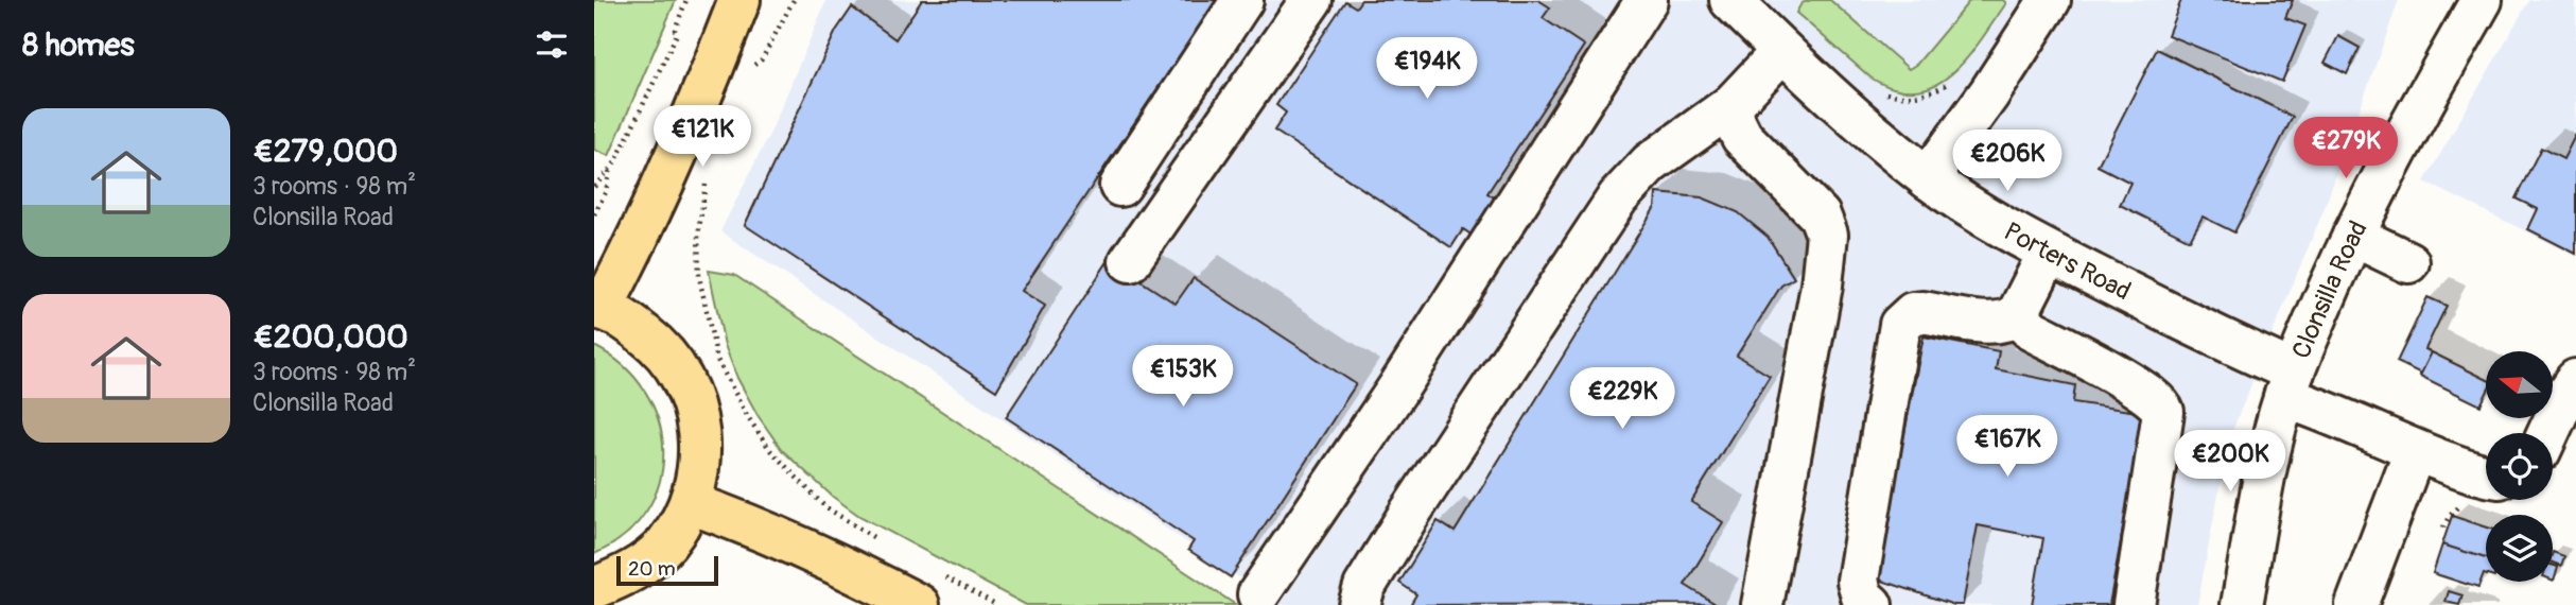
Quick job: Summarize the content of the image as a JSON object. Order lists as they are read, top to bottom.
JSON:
{
  "streets": {
    "street": ["Porters Road", "Clonsilla Road"]
  },
  "crossings": [
    ["Porters Road", "Clonsilla Road"]
  ],
  "scale_bar": "20 m",
  "north": "left",
  "page": {
    "heading": "8 homes",
    "price": [
      "€194K",
      "€121K",
      "€279K",
      "€206K",
      "€153K",
      "€229K",
      "€167K",
      "€200K"
    ],
    "list": [
      {
        "name": "€279,000",
        "note": "3 rooms · 98 m² · Clonsilla Road"
      },
      {
        "name": "€200,000",
        "note": "3 rooms · 98 m² · Clonsilla Road"
      }
    ],
    "scale": "20 m"
  }
}
